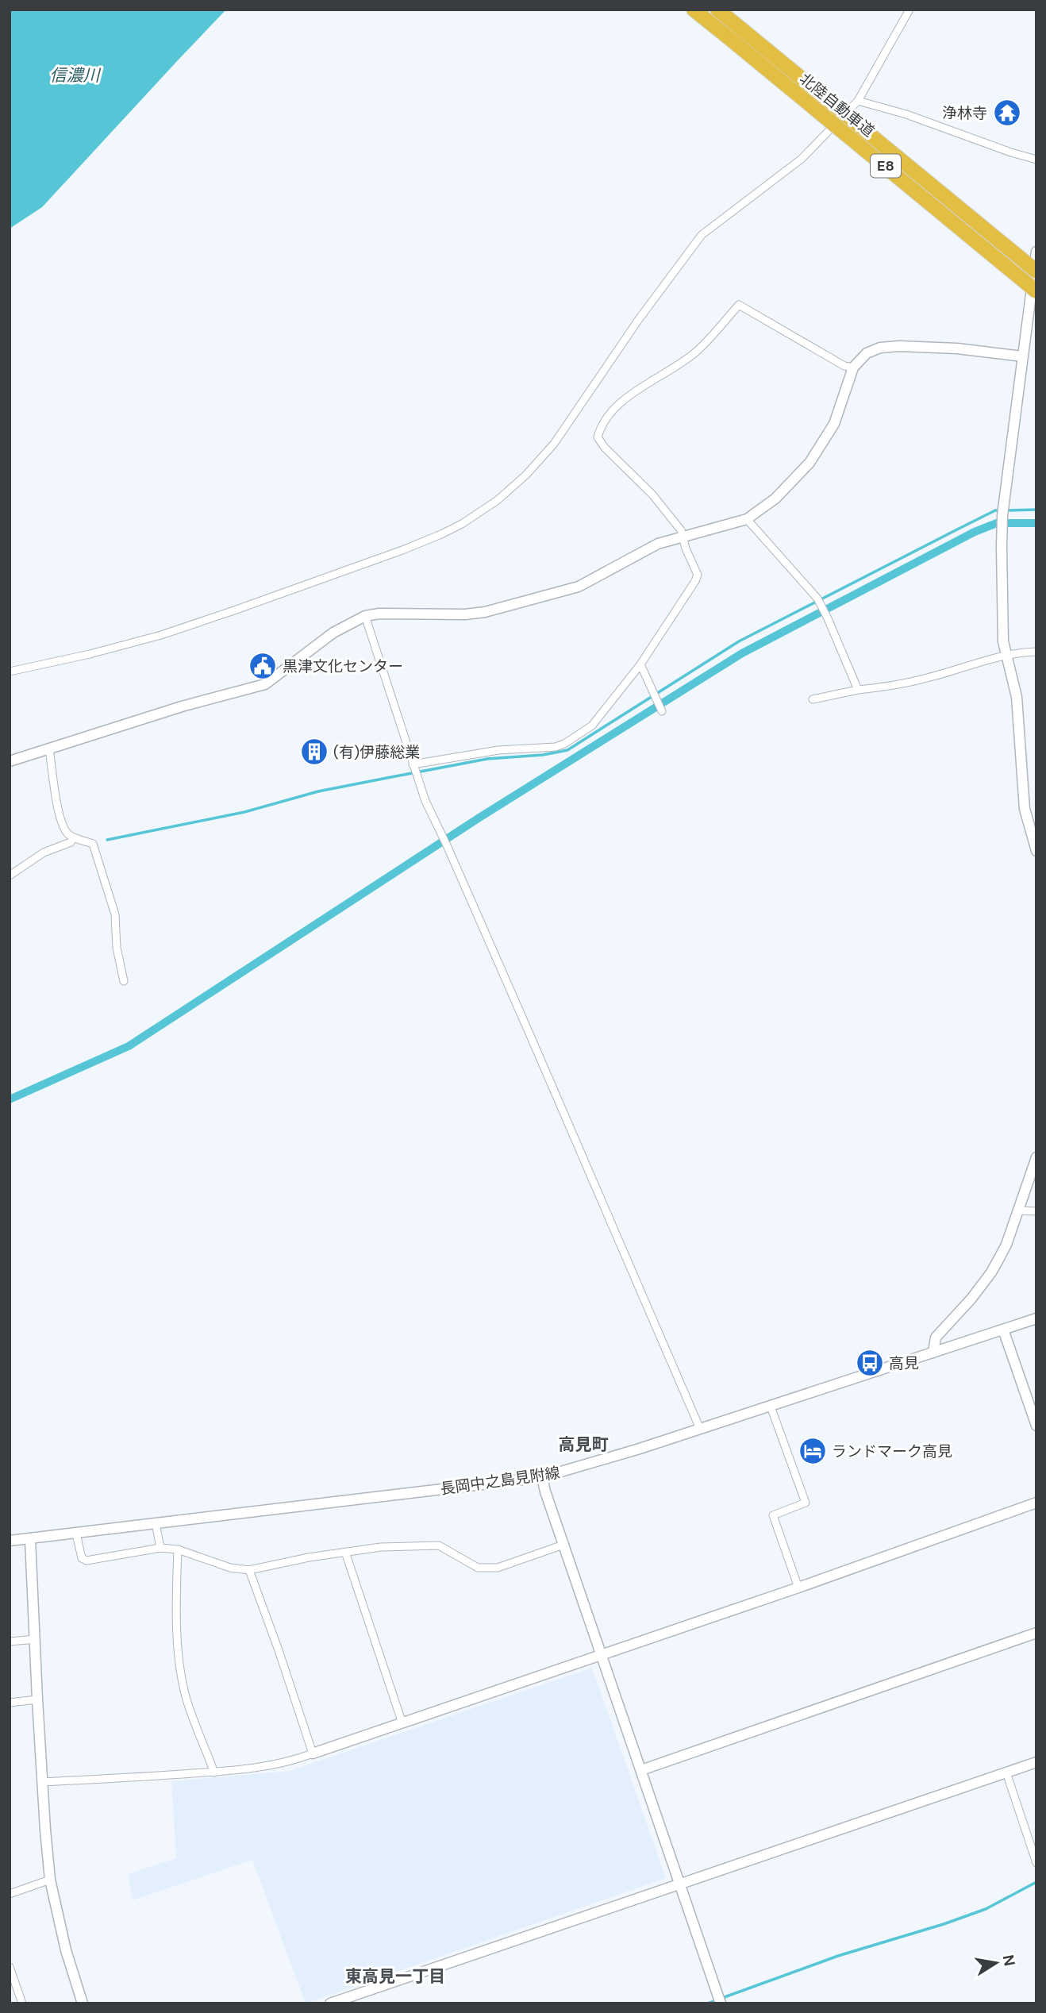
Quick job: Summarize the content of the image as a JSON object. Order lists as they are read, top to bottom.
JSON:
{
  "streets": {
    "highway": ["北陸自動車道", "E8"],
    "street": ["長岡中之島見附線"]
  },
  "districts": ["高見町", "東高見一丁目"],
  "water": ["信濃川"],
  "places": {
    "temple": ["浄林寺"],
    "public building": ["黒津文化センター"],
    "building": ["(有)伊藤総業"],
    "bus stop": ["高見"],
    "hotel": ["ランドマーク高見"]
  },
  "north": "right"
}
